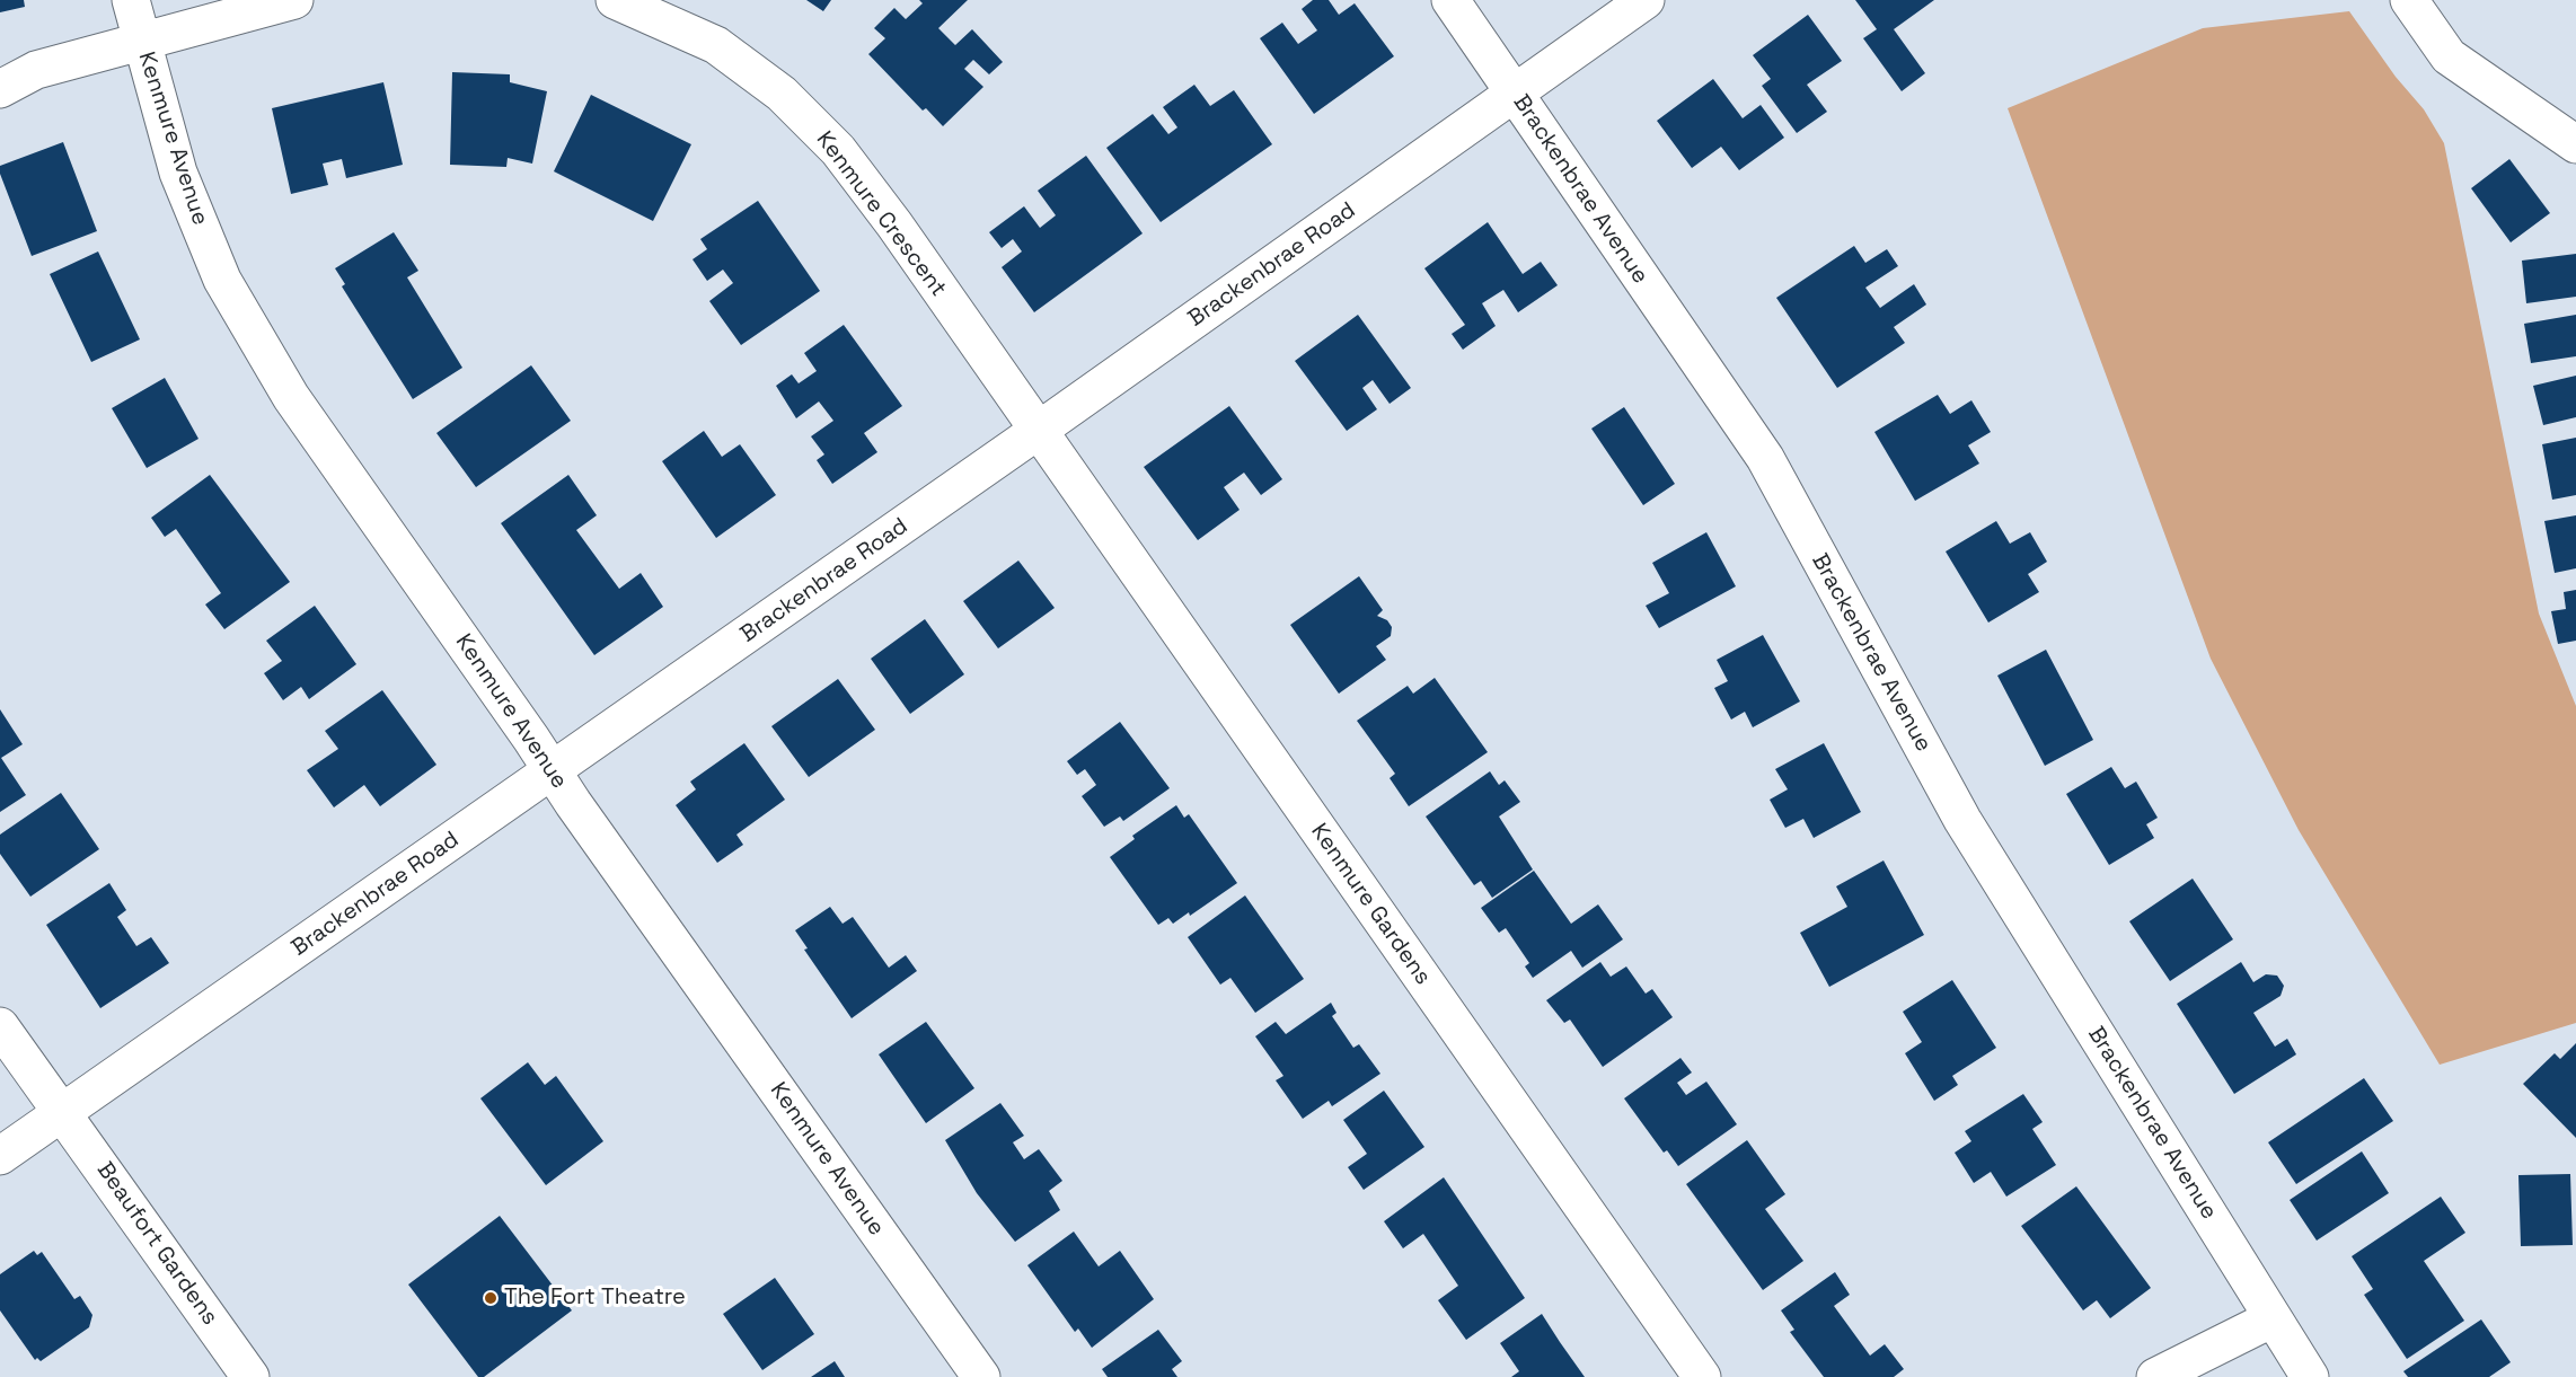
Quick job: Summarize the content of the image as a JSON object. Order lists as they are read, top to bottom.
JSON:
{
  "streets": {
    "street": [
      "Kenmure Avenue",
      "Brackenbrae Avenue",
      "Kenmure Crescent",
      "Brackenbrae Road",
      "Kenmure Gardens",
      "Beaufort Gardens"
    ]
  },
  "crossings": [
    ["Kenmure Avenue", "Brackenbrae Road"],
    ["Brackenbrae Avenue", "Brackenbrae Road"],
    ["Kenmure Crescent", "Brackenbrae Road"],
    ["Kenmure Crescent", "Kenmure Gardens"],
    ["Brackenbrae Road", "Kenmure Gardens"],
    ["Brackenbrae Road", "Beaufort Gardens"]
  ],
  "places": ["The Fort Theatre"]
}
